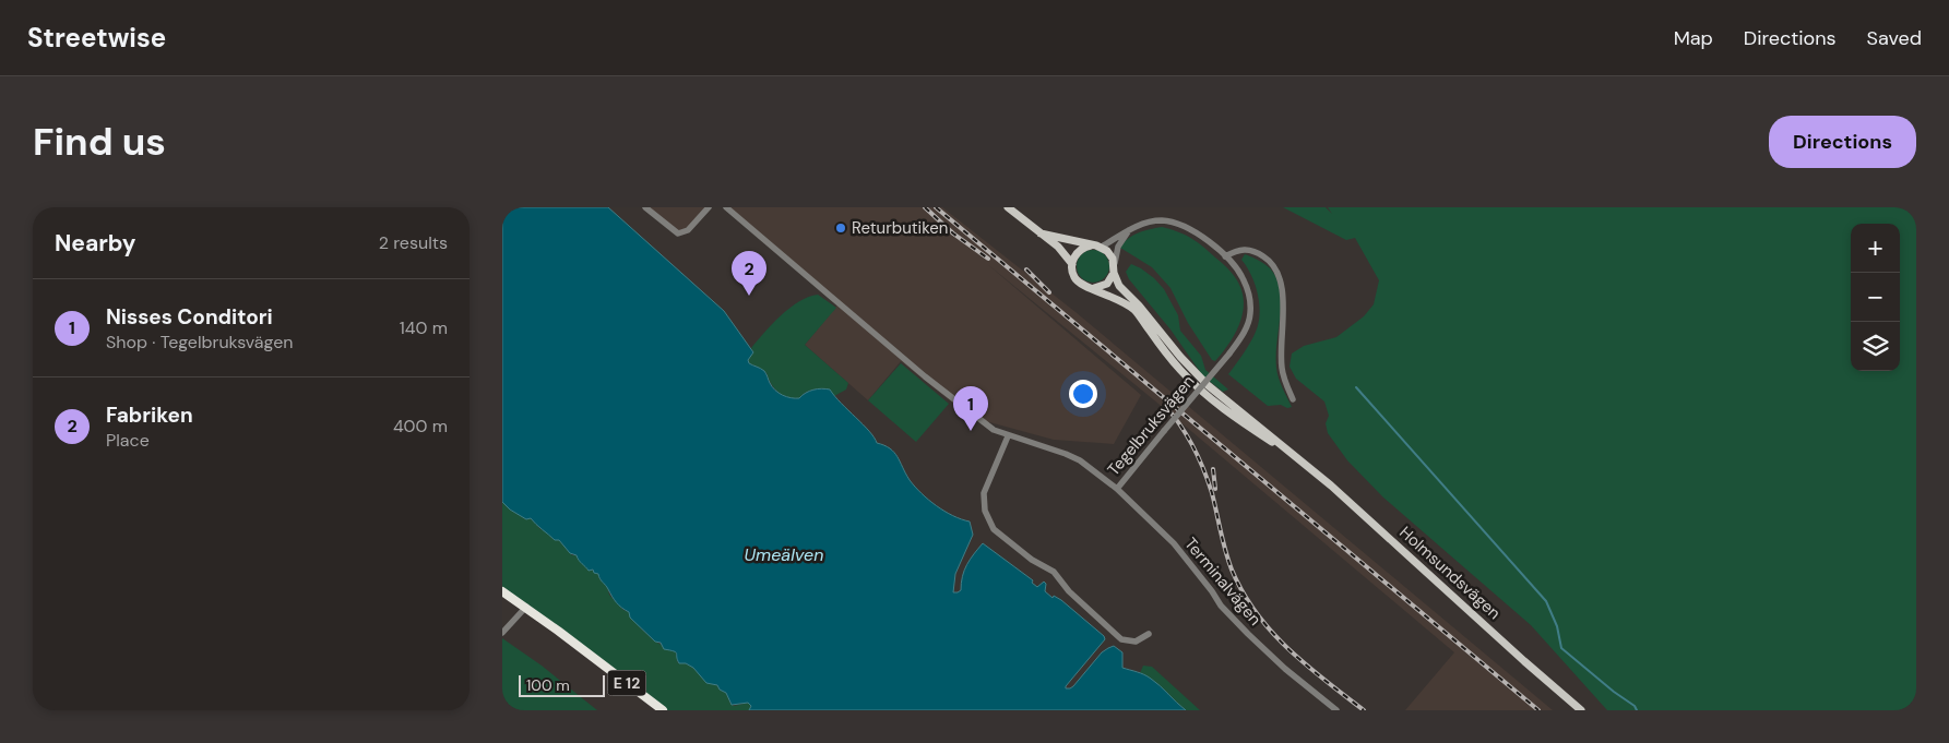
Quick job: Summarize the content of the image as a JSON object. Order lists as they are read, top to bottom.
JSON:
{
  "streets": {
    "highway": ["E 12"],
    "main road": ["Holmsundsvägen"],
    "street": ["Tegelbruksvägen", "Terminalvägen"]
  },
  "crossings": [
    ["Tegelbruksvägen", "Holmsundsvägen"],
    ["Tegelbruksvägen", "Terminalvägen"]
  ],
  "water": ["Umeälven"],
  "places": ["Returbutiken"],
  "scale_bar": "100 m",
  "page": {
    "header": "Streetwise",
    "nav": ["Map", "Directions", "Saved"],
    "buttons": "Directions",
    "title": "Find us",
    "heading": ["Nearby", "2 results"],
    "map_buttons": ["+", "−"],
    "pins": ["2", "1"],
    "list": [
      {
        "mark": "1",
        "name": "Nisses Conditori",
        "note": "Shop · Tegelbruksvägen",
        "value": "140 m"
      },
      {
        "mark": "2",
        "name": "Fabriken",
        "note": "Place",
        "value": "400 m"
      }
    ],
    "scale": "100 m"
  }
}
